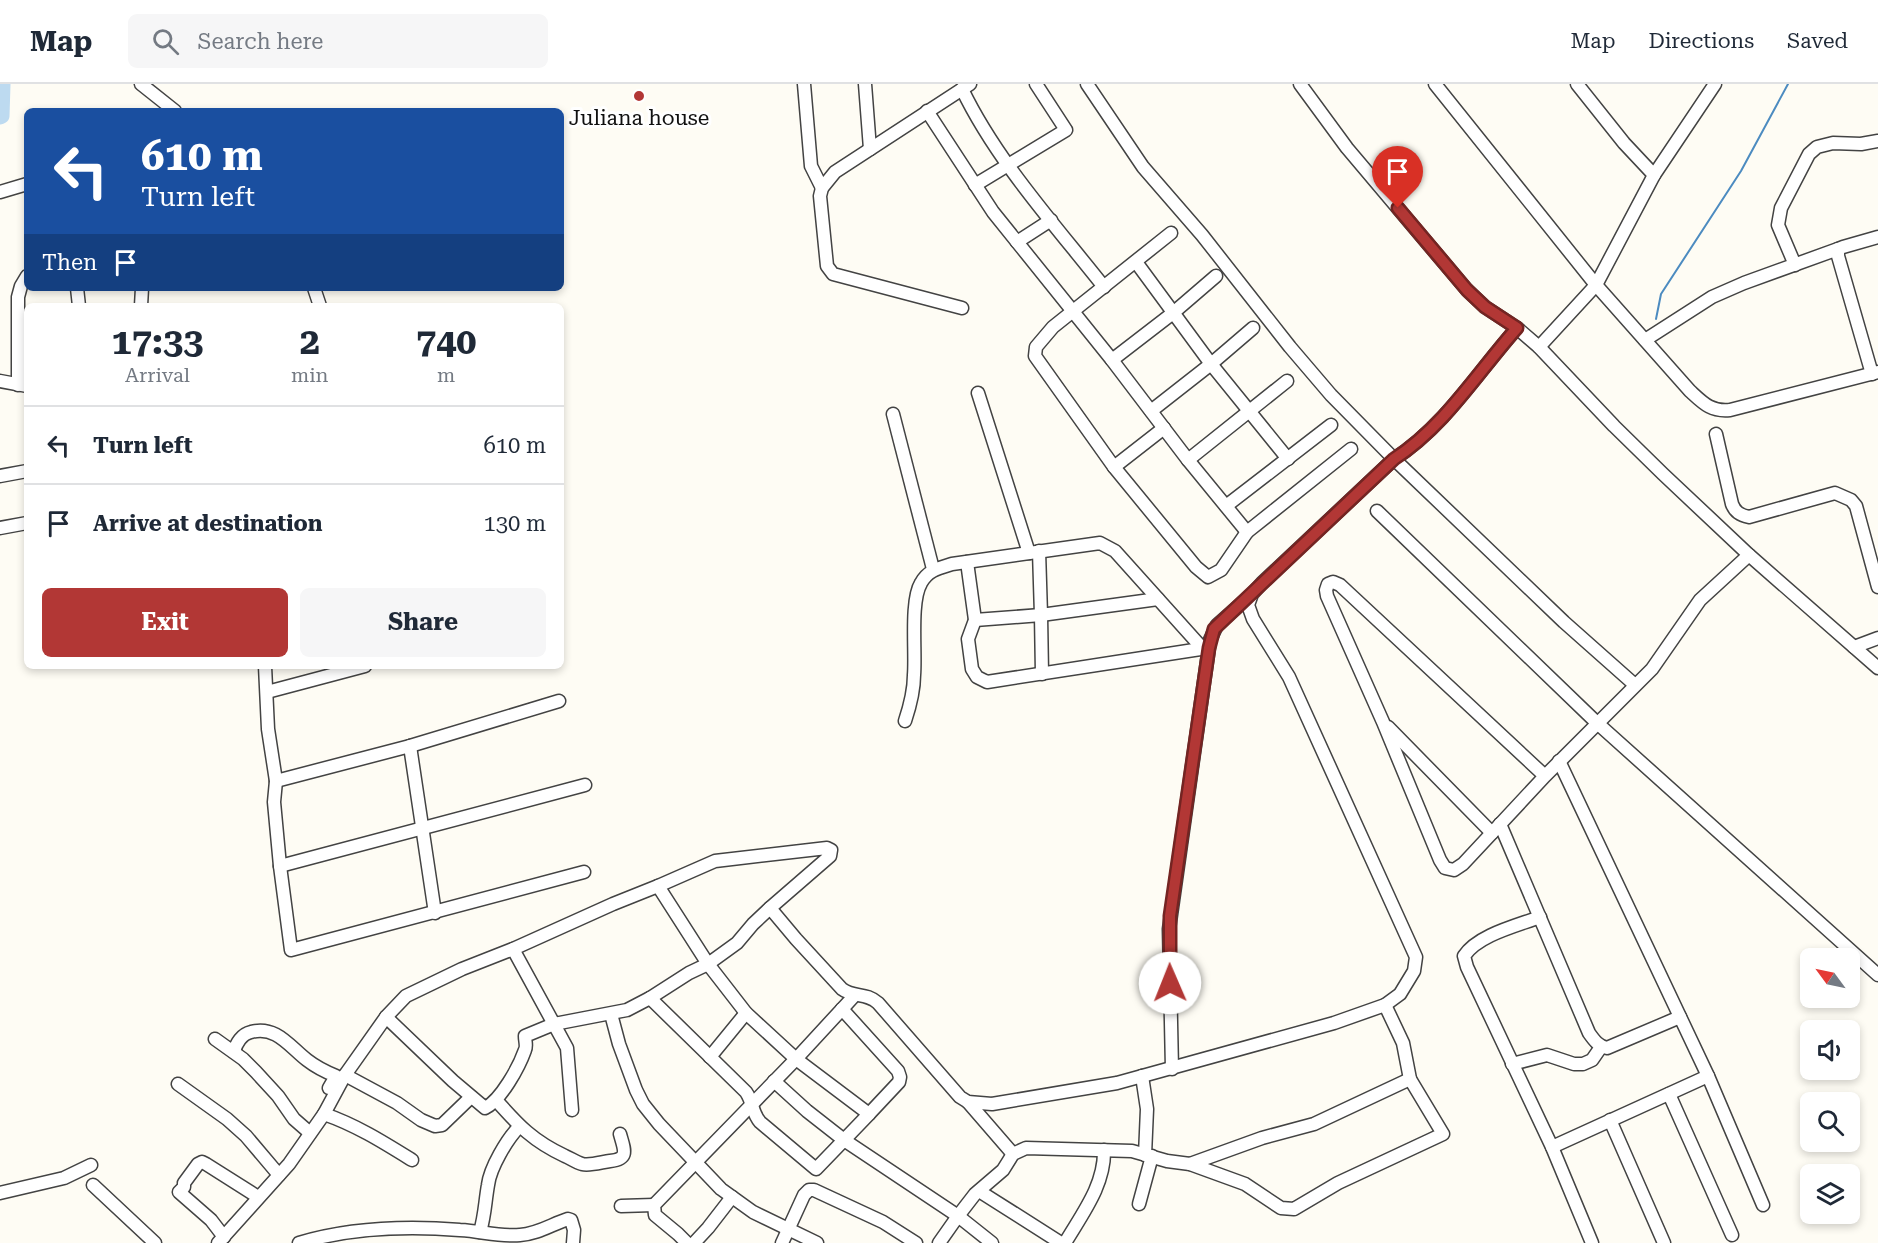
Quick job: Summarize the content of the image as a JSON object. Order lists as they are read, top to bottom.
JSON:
{
  "places": ["Juliana house"],
  "north": "top left",
  "page": {
    "header": "Map",
    "search": "Search here",
    "nav": ["Map", "Directions", "Saved"],
    "turn": ["610 m", "Turn left"],
    "then": "Then",
    "eta": [
      "17:33",
      "Arrival",
      "2",
      "min",
      "740",
      "m"
    ],
    "list": [
      {
        "name": "Turn left",
        "value": "610 m"
      },
      {
        "name": "Arrive at destination",
        "value": "130 m"
      }
    ],
    "buttons": ["Exit", "Share"]
  }
}
